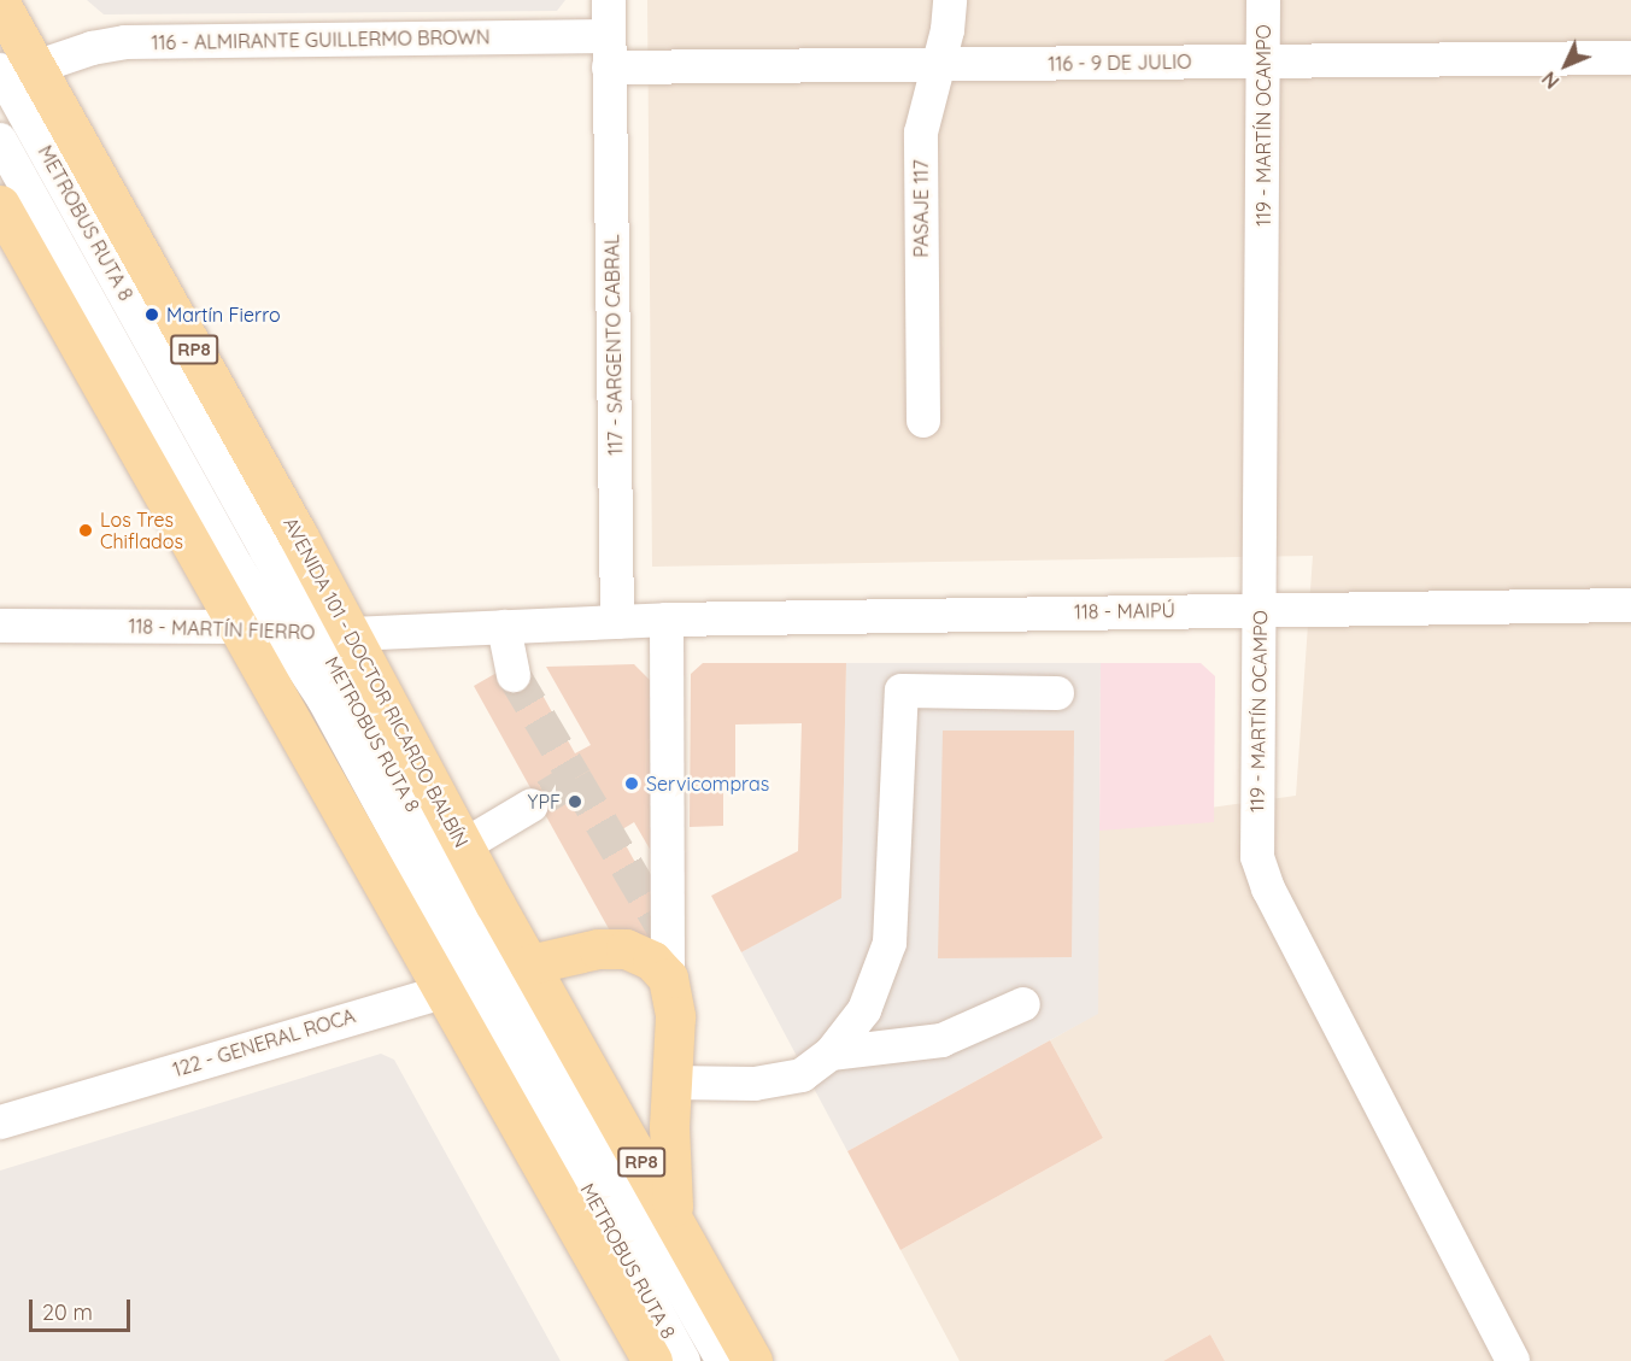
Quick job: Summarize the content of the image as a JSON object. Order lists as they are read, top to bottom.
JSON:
{
  "streets": {
    "main road": ["RP8", "AVENIDA 101 - DOCTOR RICARDO BALBÍN"],
    "street": [
      "116 - ALMIRANTE GUILLERMO BROWN",
      "116 - 9 DE JULIO",
      "119 - MARTÍN OCAMPO",
      "PASAJE 117",
      "METROBUS RUTA 8",
      "117 - SARGENTO CABRAL",
      "118 - MAIPÚ",
      "118 - MARTÍN FIERRO",
      "122 - GENERAL ROCA"
    ]
  },
  "crossings": [
    ["116 - ALMIRANTE GUILLERMO BROWN", "116 - 9 DE JULIO"],
    ["116 - ALMIRANTE GUILLERMO BROWN", "117 - SARGENTO CABRAL"],
    ["116 - ALMIRANTE GUILLERMO BROWN", "AVENIDA 101 - DOCTOR RICARDO BALBÍN"],
    ["116 - 9 DE JULIO", "119 - MARTÍN OCAMPO"],
    ["116 - 9 DE JULIO", "PASAJE 117"],
    ["116 - 9 DE JULIO", "117 - SARGENTO CABRAL"],
    ["119 - MARTÍN OCAMPO", "118 - MAIPÚ"],
    ["METROBUS RUTA 8", "118 - MARTÍN FIERRO"],
    ["METROBUS RUTA 8", "AVENIDA 101 - DOCTOR RICARDO BALBÍN"],
    ["METROBUS RUTA 8", "122 - GENERAL ROCA"],
    ["117 - SARGENTO CABRAL", "118 - MAIPÚ"],
    ["117 - SARGENTO CABRAL", "118 - MARTÍN FIERRO"],
    ["118 - MAIPÚ", "118 - MARTÍN FIERRO"],
    ["118 - MARTÍN FIERRO", "AVENIDA 101 - DOCTOR RICARDO BALBÍN"],
    ["AVENIDA 101 - DOCTOR RICARDO BALBÍN", "122 - GENERAL ROCA"]
  ],
  "places": [
    "Martín Fierro",
    "Los Tres Chiflados",
    "Servicompras",
    "YPF"
  ],
  "scale_bar": "20 m",
  "north": "bottom left"
}
